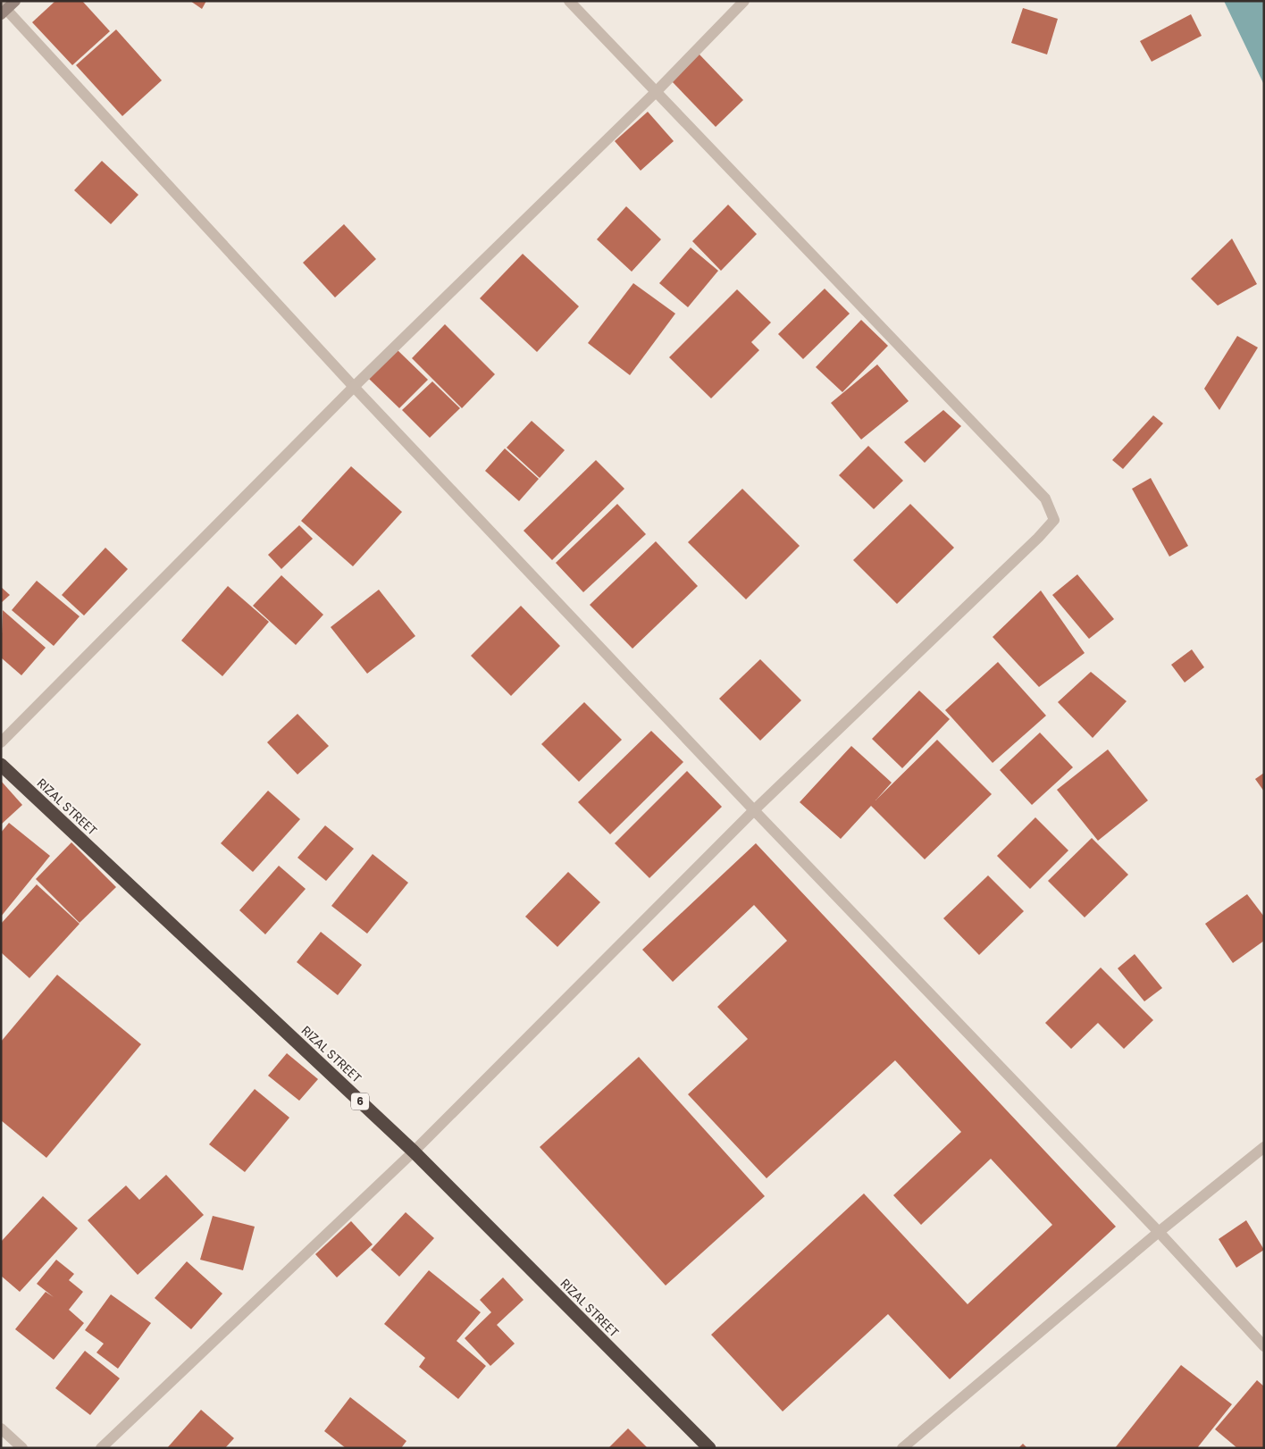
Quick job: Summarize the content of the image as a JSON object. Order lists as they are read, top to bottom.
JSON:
{
  "streets": {
    "highway": ["RIZAL STREET", "6"]
  }
}
